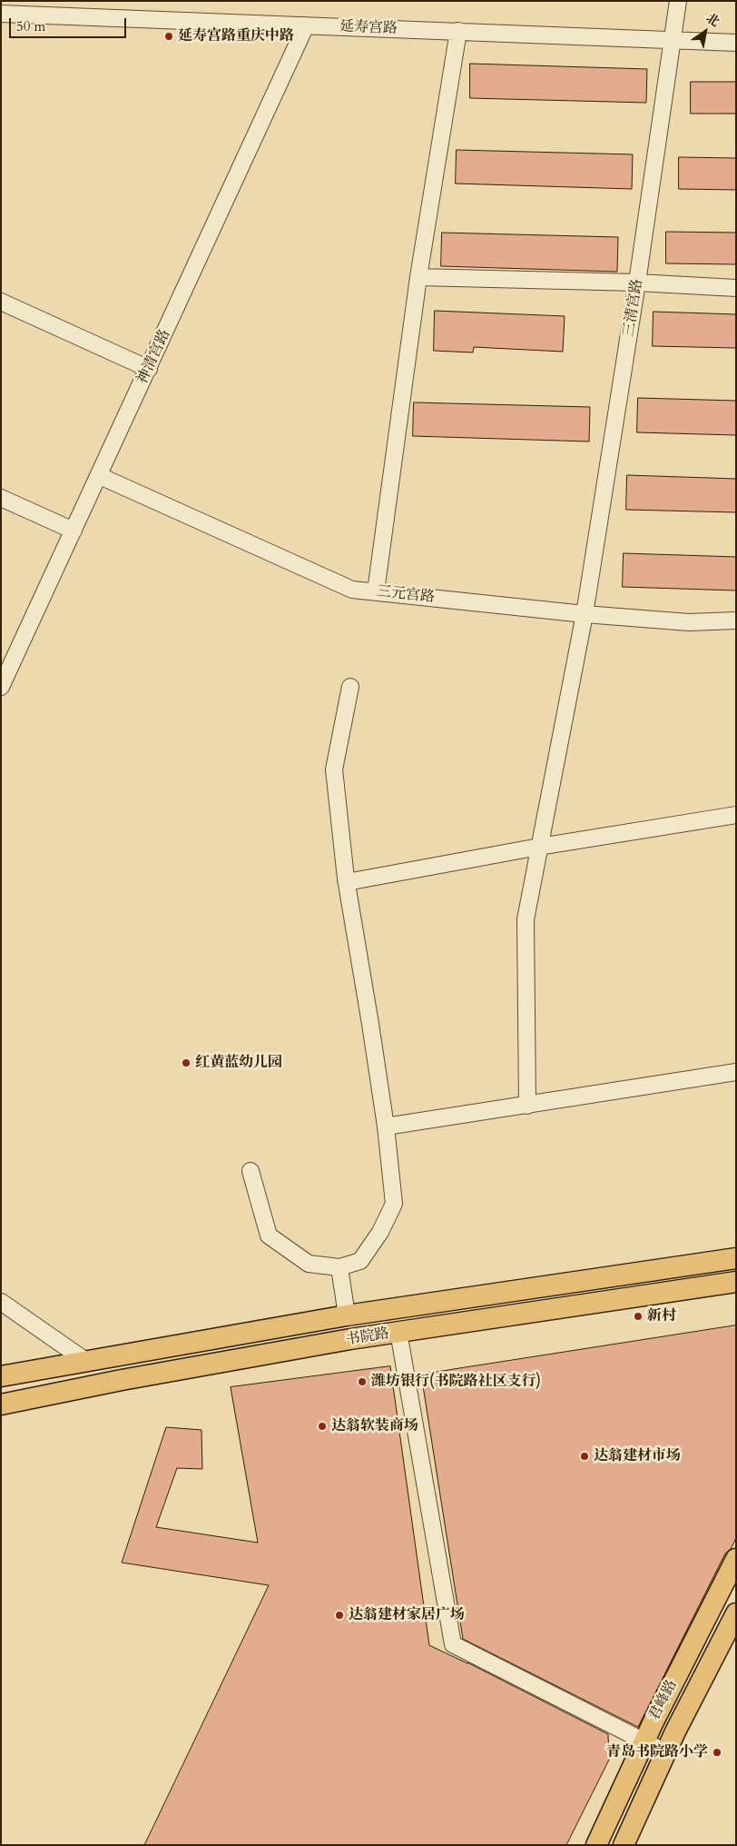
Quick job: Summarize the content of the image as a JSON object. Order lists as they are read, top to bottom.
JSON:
{
  "streets": {
    "main road": ["书院路", "君峰路"],
    "street": [
      "延寿宫路",
      "三清宫路",
      "神清宫路",
      "三元宫路"
    ]
  },
  "crossings": [
    ["延寿宫路", "三清宫路"],
    ["延寿宫路", "神清宫路"],
    ["三清宫路", "三元宫路"],
    ["神清宫路", "三元宫路"]
  ],
  "places": [
    "延寿宫路重庆中路",
    "红黄蓝幼儿园",
    "新村",
    "潍坊银行(书院路社区支行)",
    "达翁软装商场",
    "达翁建材市场",
    "达翁建材家居广场",
    "青岛书院路小学"
  ],
  "scale_bar": "50 m",
  "north": "top right"
}
